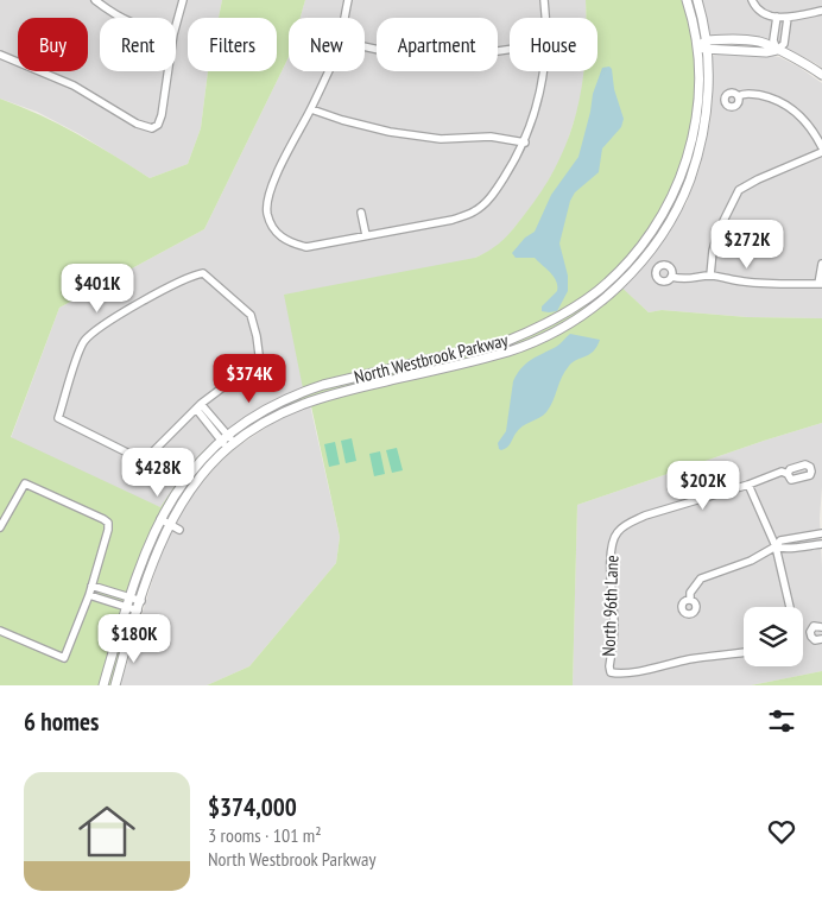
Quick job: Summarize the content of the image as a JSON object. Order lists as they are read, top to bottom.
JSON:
{
  "streets": {
    "street": ["North Westbrook Parkway", "North 96th Lane"]
  },
  "page": {
    "chip": [
      "Buy",
      "Rent",
      "Filters",
      "New",
      "Apartment",
      "House"
    ],
    "price": [
      "$272K",
      "$401K",
      "$374K",
      "$428K",
      "$202K",
      "$180K"
    ],
    "heading": "6 homes",
    "list": [
      {
        "name": "$374,000",
        "note": "3 rooms · 101 m² · North Westbrook Parkway"
      }
    ]
  }
}
